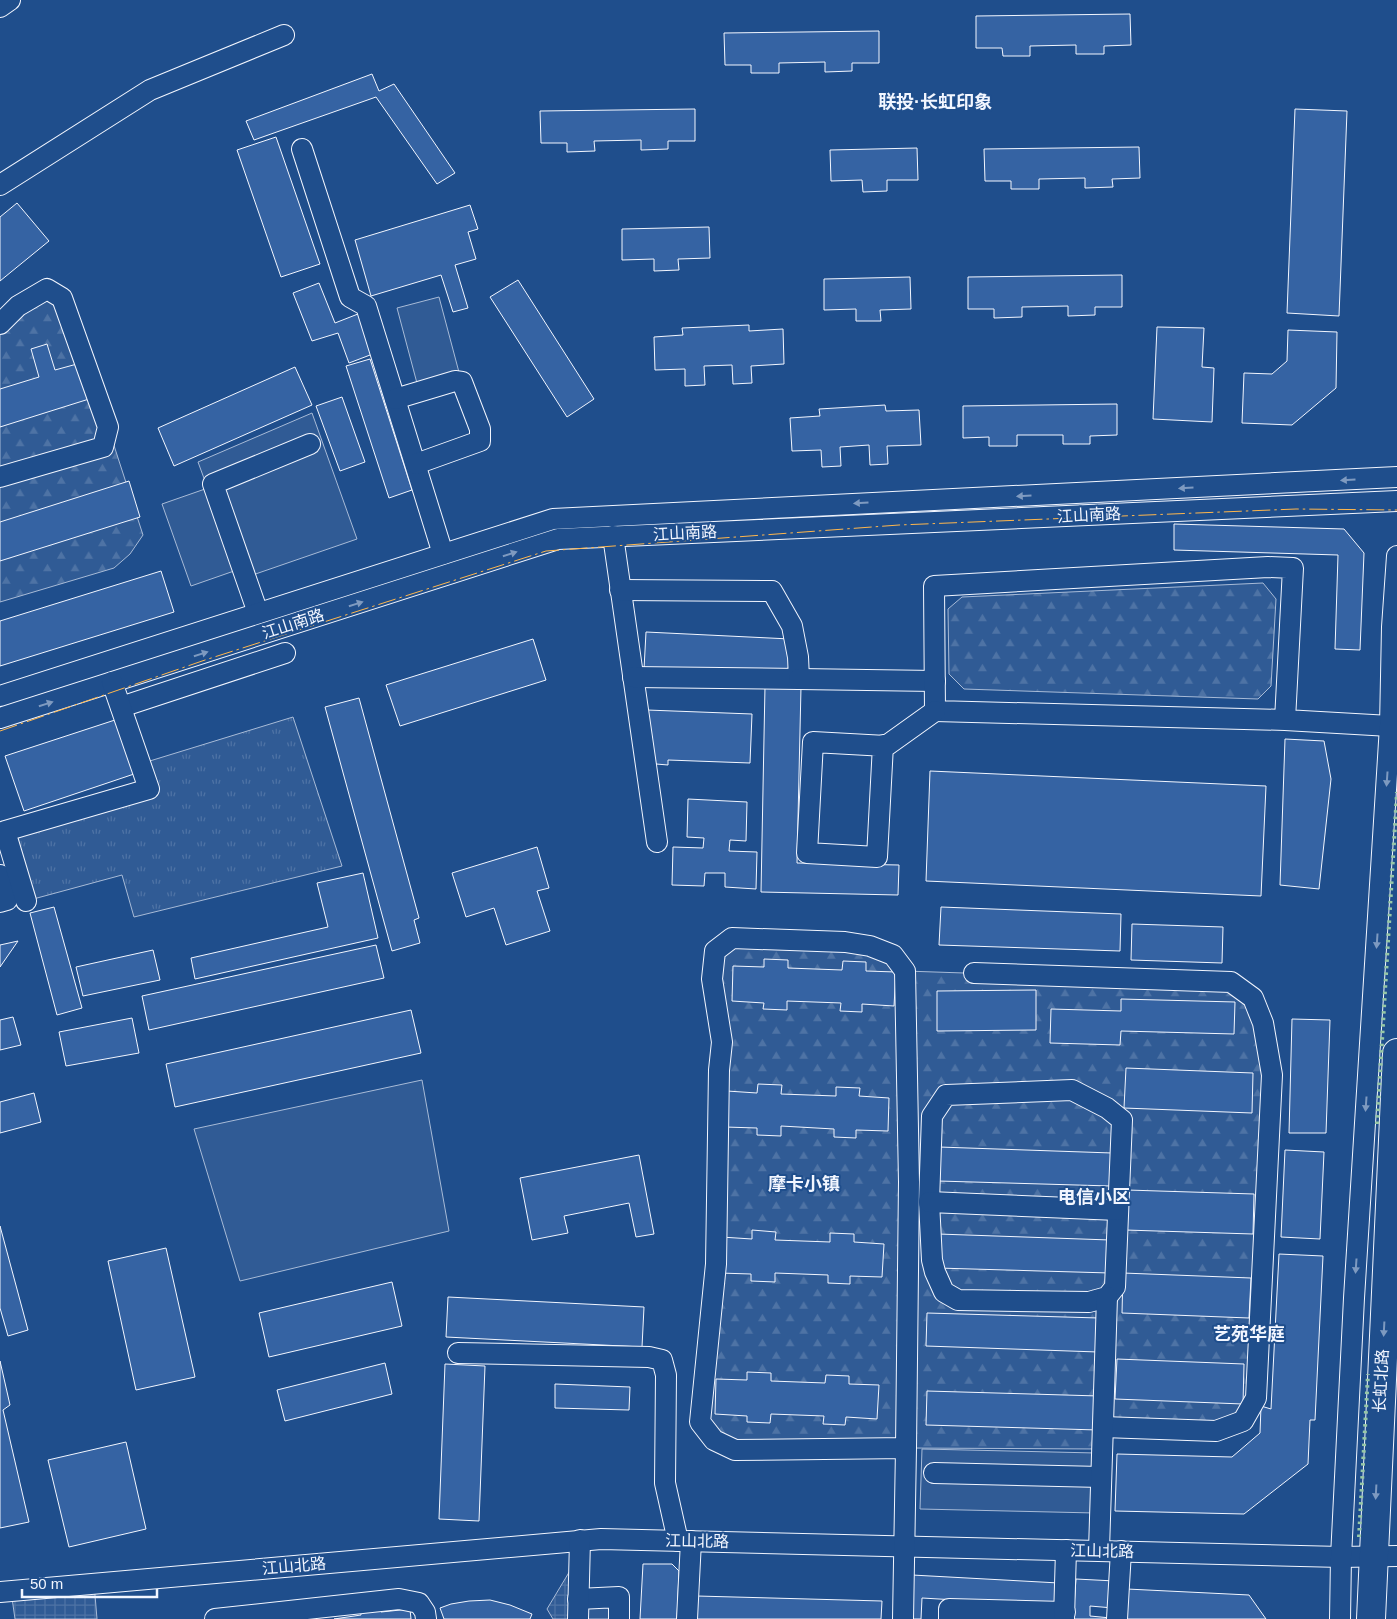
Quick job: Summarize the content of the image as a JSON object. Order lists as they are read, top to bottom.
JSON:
{
  "streets": {
    "highway": ["长虹北路"],
    "street": ["江山南路", "江山北路"]
  },
  "crossings": [
    ["长虹北路", "江山北路"]
  ],
  "one_way": ["长虹北路"],
  "districts": [
    "联投·长虹印象",
    "摩卡小镇",
    "电信小区",
    "艺苑华庭"
  ],
  "scale_bar": "50 m"
}
